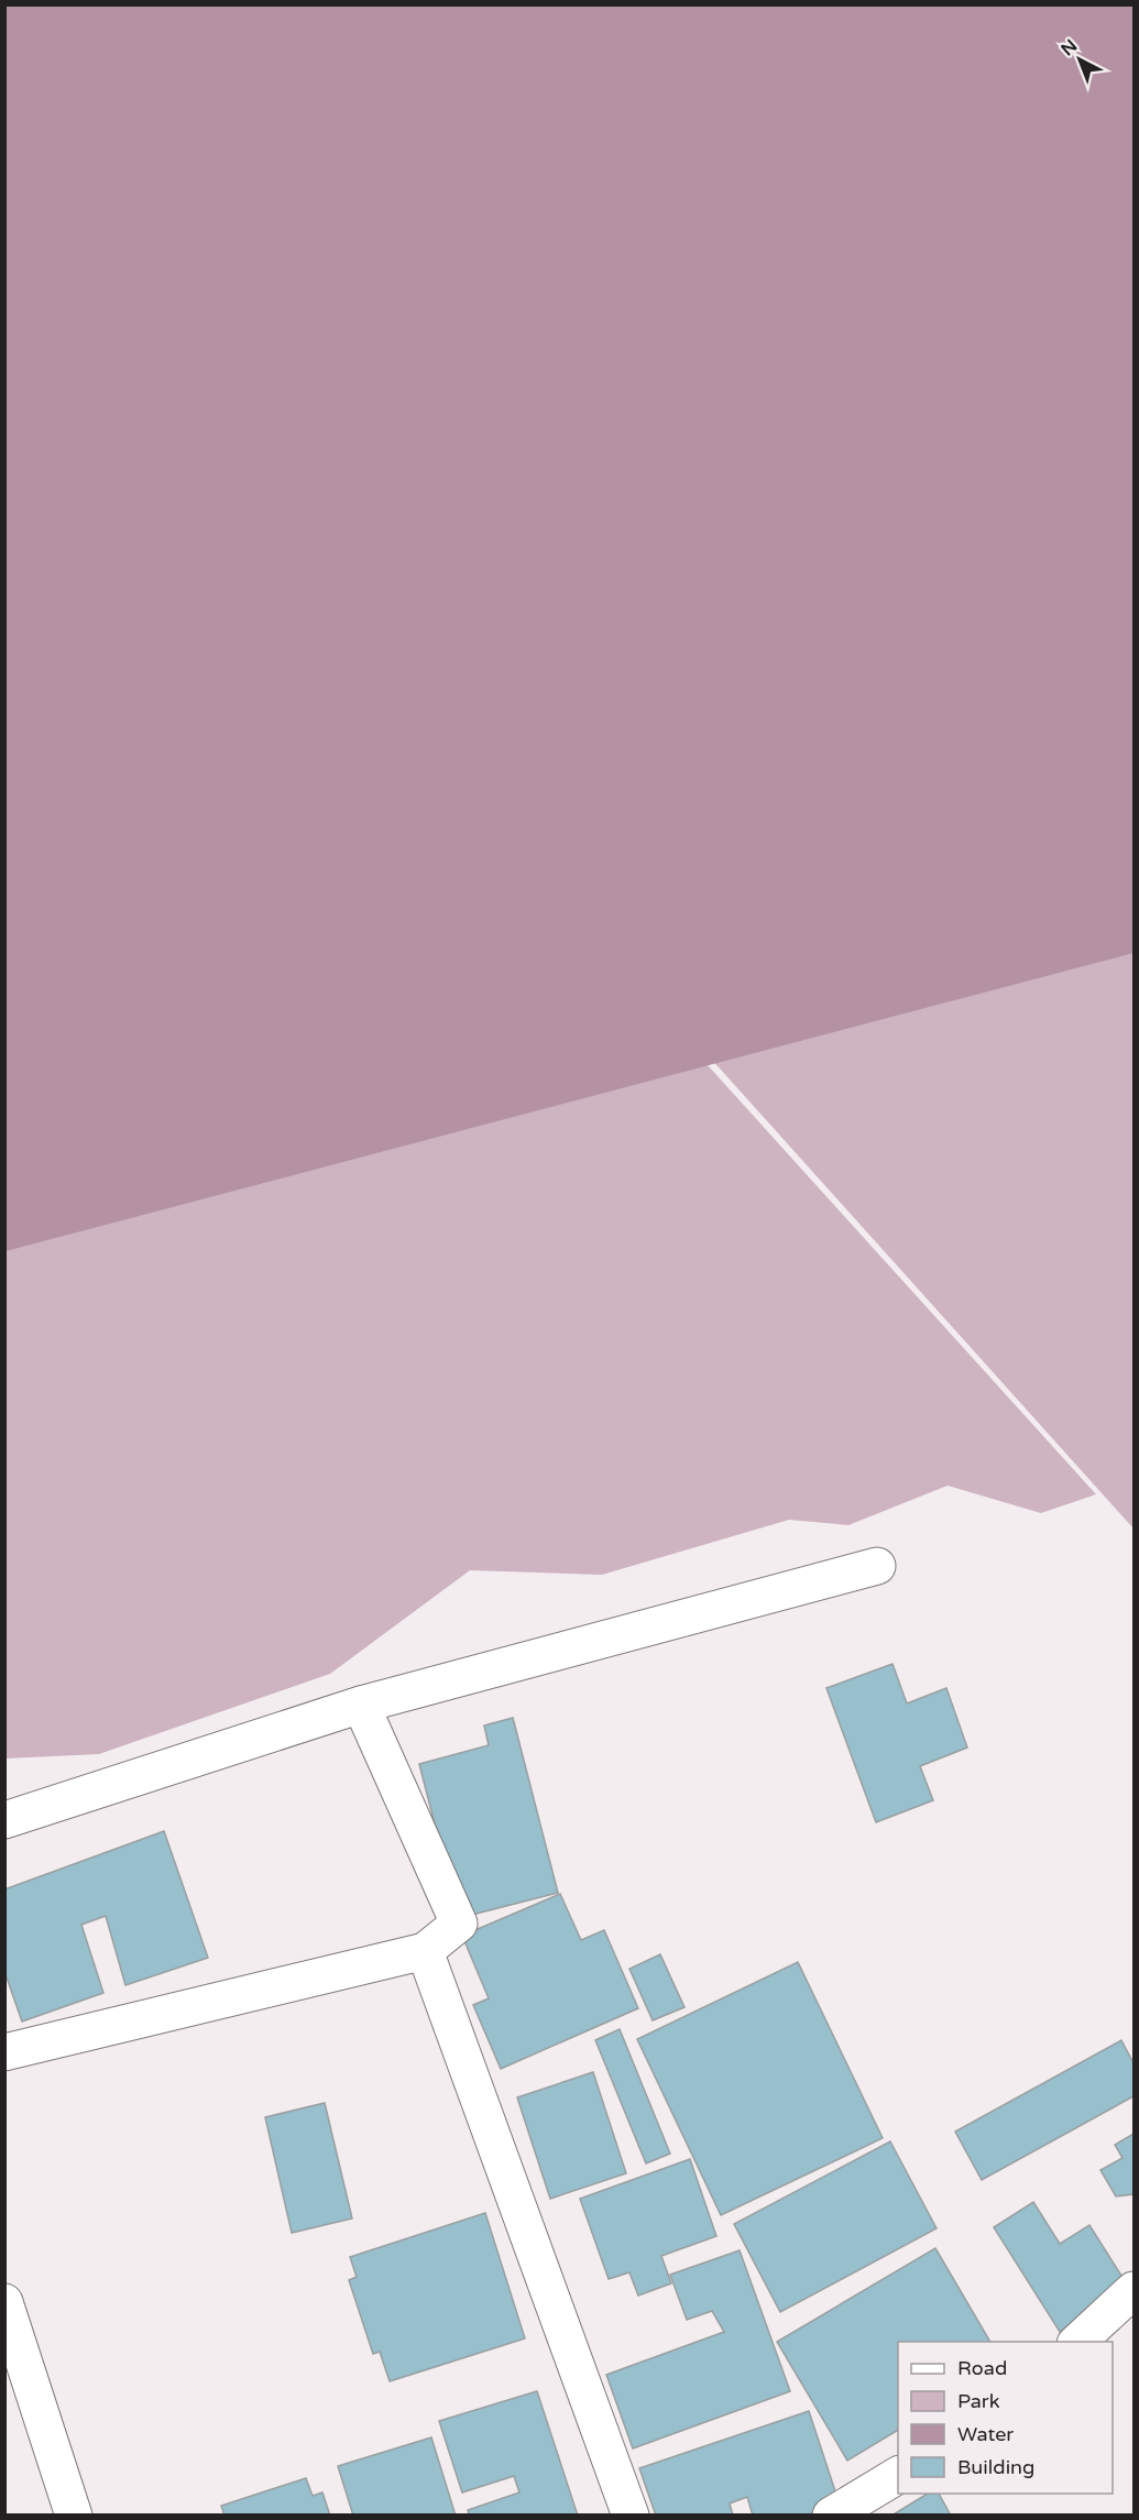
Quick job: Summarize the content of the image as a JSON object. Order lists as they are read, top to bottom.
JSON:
{
  "legend": [
    "Road",
    "Park",
    "Water",
    "Building"
  ],
  "north": "top left"
}
